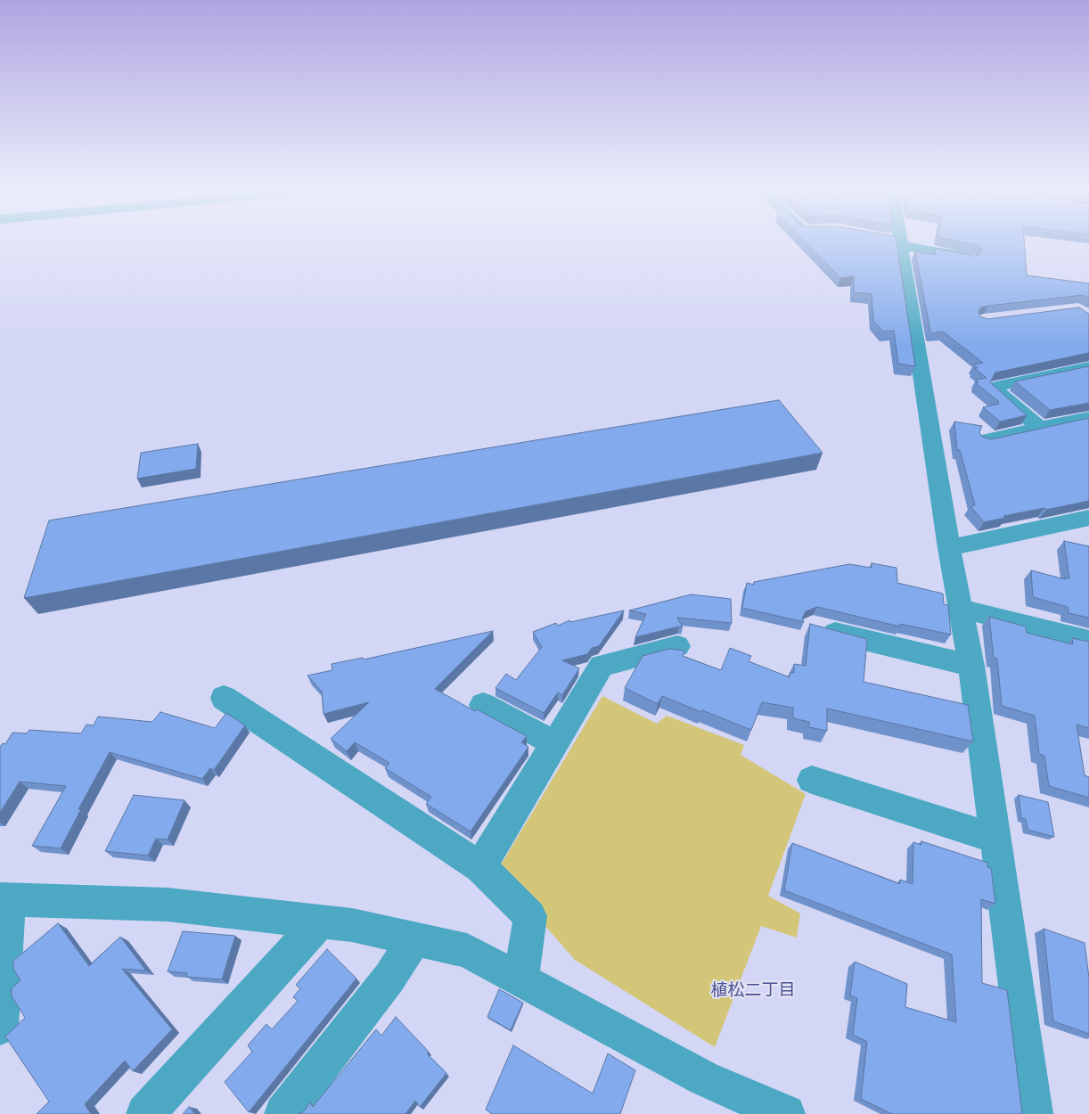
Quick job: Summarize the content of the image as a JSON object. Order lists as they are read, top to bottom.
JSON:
{
  "districts": ["植松二丁目"]
}
